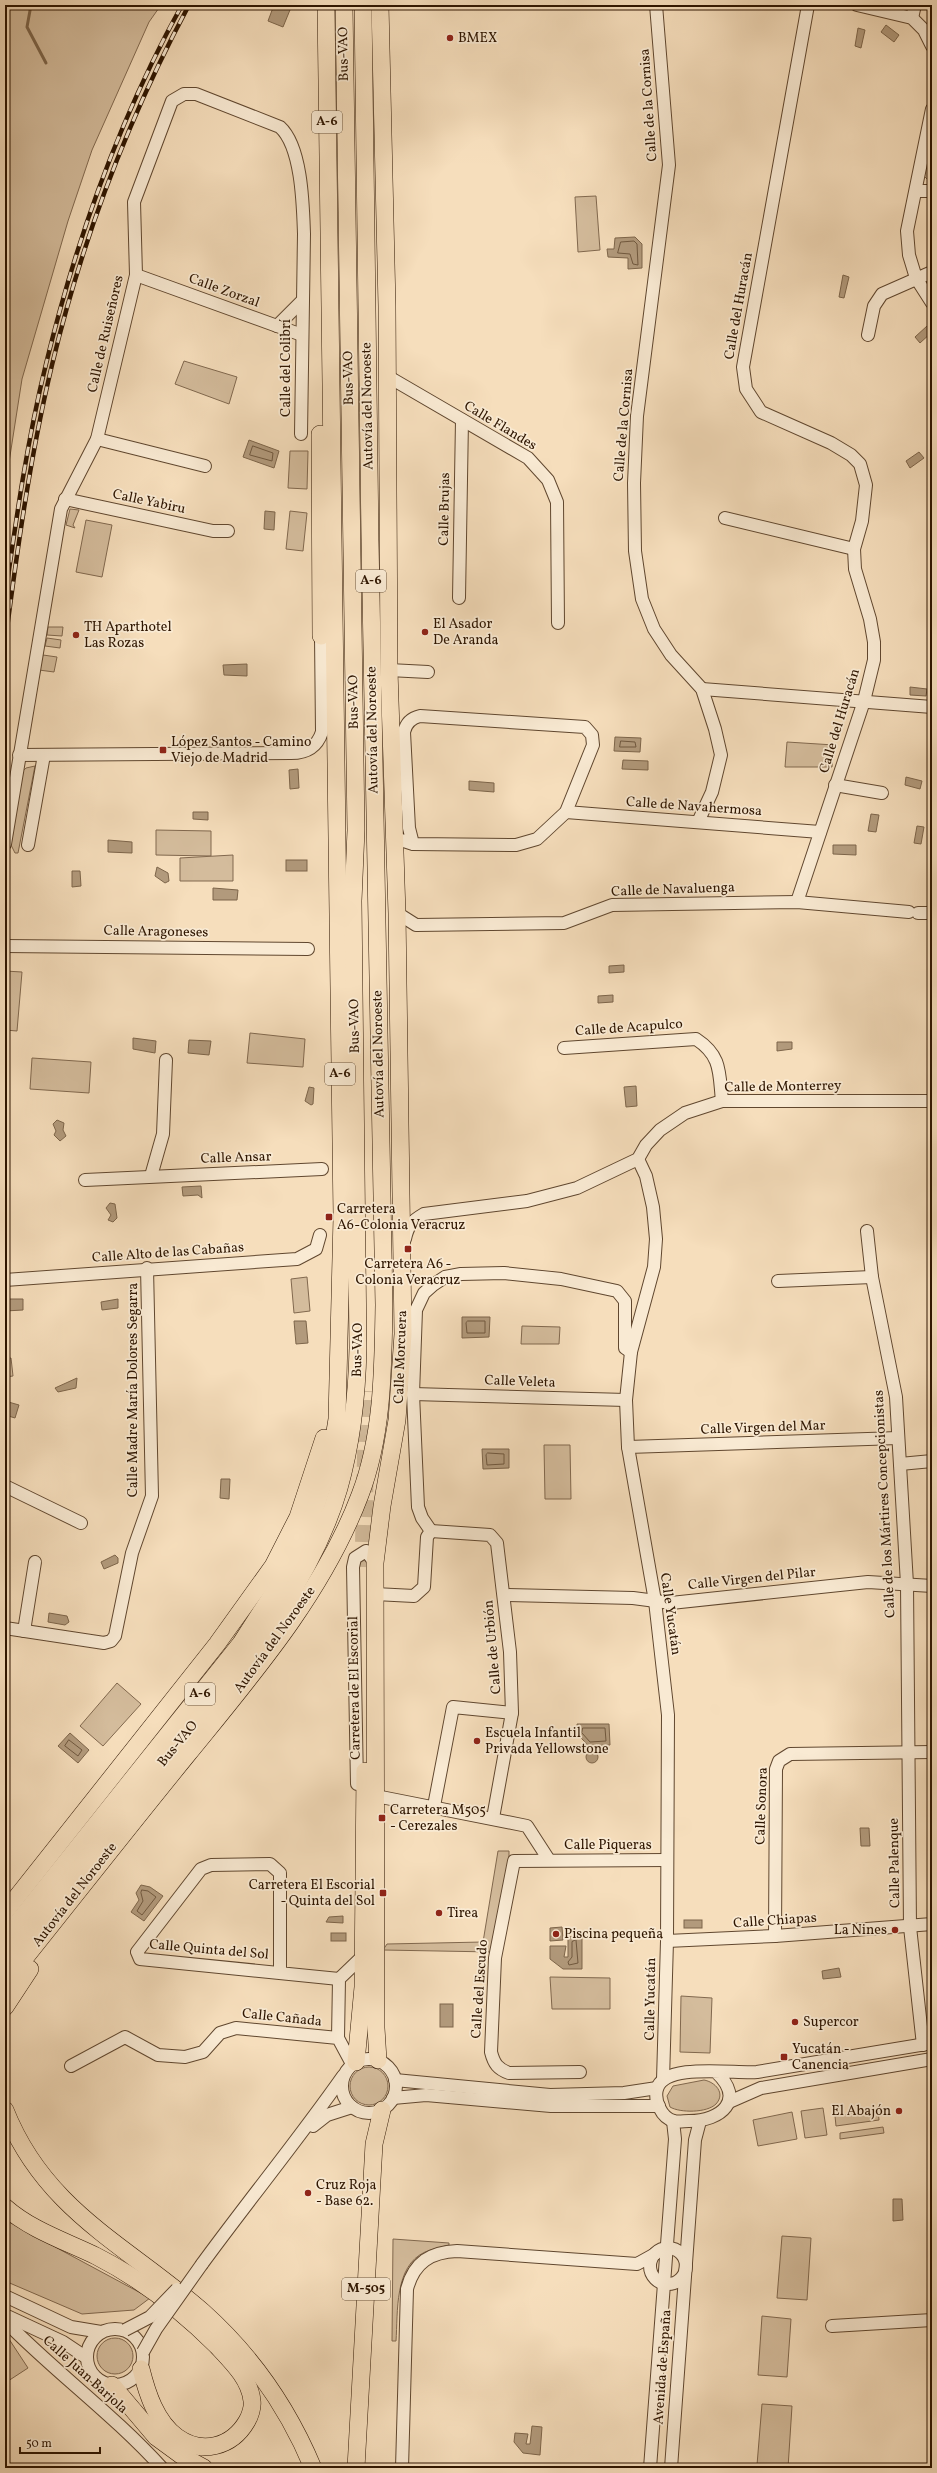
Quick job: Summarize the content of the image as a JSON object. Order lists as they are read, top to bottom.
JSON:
{
  "streets": {
    "highway": [
      "Bus-VAO",
      "A-6",
      "Autovía del Noroeste",
      "M-505"
    ],
    "street": [
      "Calle de la Cornisa",
      "Calle Zorzal",
      "Calle del Huracán",
      "Calle de Ruiseñores",
      "Calle del Colibrí",
      "Calle Flandes",
      "Calle Yabiru",
      "Calle Brujas",
      "Calle de Navahermosa",
      "Calle de Navaluenga",
      "Calle Aragoneses",
      "Calle de Acapulco",
      "Calle de Monterrey",
      "Calle Ansar",
      "Calle Alto de las Cabañas",
      "Calle Morcuera",
      "Calle Veleta",
      "Calle Madre María Dolores Segarra",
      "Calle Virgen del Mar",
      "Calle de los Mártires Concepcionistas",
      "Calle Virgen del Pilar",
      "Calle Yucatán",
      "Calle de Urbión",
      "Carretera de El Escorial",
      "Calle Sonora",
      "Calle Piqueras",
      "Calle Palenque",
      "Calle Chiapas",
      "Calle Quinta del Sol",
      "Calle del Escudo",
      "Calle Cañada",
      "Avenida de España",
      "Calle Juan Barjola"
    ]
  },
  "crossings": [
    ["Calle de la Cornisa", "Calle de Navahermosa"],
    ["Calle Zorzal", "Calle de Ruiseñores"],
    ["Calle Zorzal", "Calle del Colibrí"],
    ["Calle del Huracán", "Calle de Navahermosa"],
    ["Calle del Huracán", "Calle de Navaluenga"],
    ["Calle de Ruiseñores", "Calle del Colibrí"],
    ["Calle de Ruiseñores", "Calle Yabiru"],
    ["Calle Flandes", "Calle Brujas"],
    ["Calle de Acapulco", "Calle de Monterrey"],
    ["Calle de Monterrey", "Calle Yucatán"],
    ["Calle Alto de las Cabañas", "Calle Madre María Dolores Segarra"],
    ["Calle Morcuera", "Calle Veleta"],
    ["Calle Morcuera", "Calle Yucatán"],
    ["Calle Morcuera", "Calle de Urbión"],
    ["Calle Veleta", "Calle Yucatán"],
    ["Calle Virgen del Mar", "Calle de los Mártires Concepcionistas"],
    ["Calle Virgen del Mar", "Calle Yucatán"],
    ["Calle de los Mártires Concepcionistas", "Calle Virgen del Pilar"],
    ["Calle de los Mártires Concepcionistas", "Calle Sonora"],
    ["Calle de los Mártires Concepcionistas", "Calle Palenque"],
    ["Calle Virgen del Pilar", "Calle Yucatán"],
    ["Calle Virgen del Pilar", "Calle de Urbión"],
    ["Calle Yucatán", "Calle Piqueras"],
    ["Calle Yucatán", "Calle Chiapas"],
    ["Calle Yucatán", "Avenida de España"],
    ["Calle Sonora", "Calle Palenque"],
    ["Calle Sonora", "Calle Chiapas"],
    ["Calle Piqueras", "Calle del Escudo"],
    ["Calle Palenque", "Calle Chiapas"],
    ["Calle Cañada", "M-505"]
  ],
  "places": {
    "other": [
      "BMEX",
      "El Asador De Aranda",
      "TH Aparthotel Las Rozas",
      "Escuela Infantil Privada Yellowstone",
      "Tirea",
      "La Nines",
      "Piscina pequeña",
      "Supercor",
      "El Abajón",
      "Cruz Roja - Base 62."
    ],
    "transit": [
      "López Santos - Camino Viejo de Madrid",
      "Carretera A6-Colonia Veracruz",
      "Carretera A6 - Colonia Veracruz",
      "Carretera M505 - Cerezales",
      "Carretera El Escorial - Quinta del Sol",
      "Yucatán - Canencia"
    ]
  },
  "scale_bar": "50 m"
}
